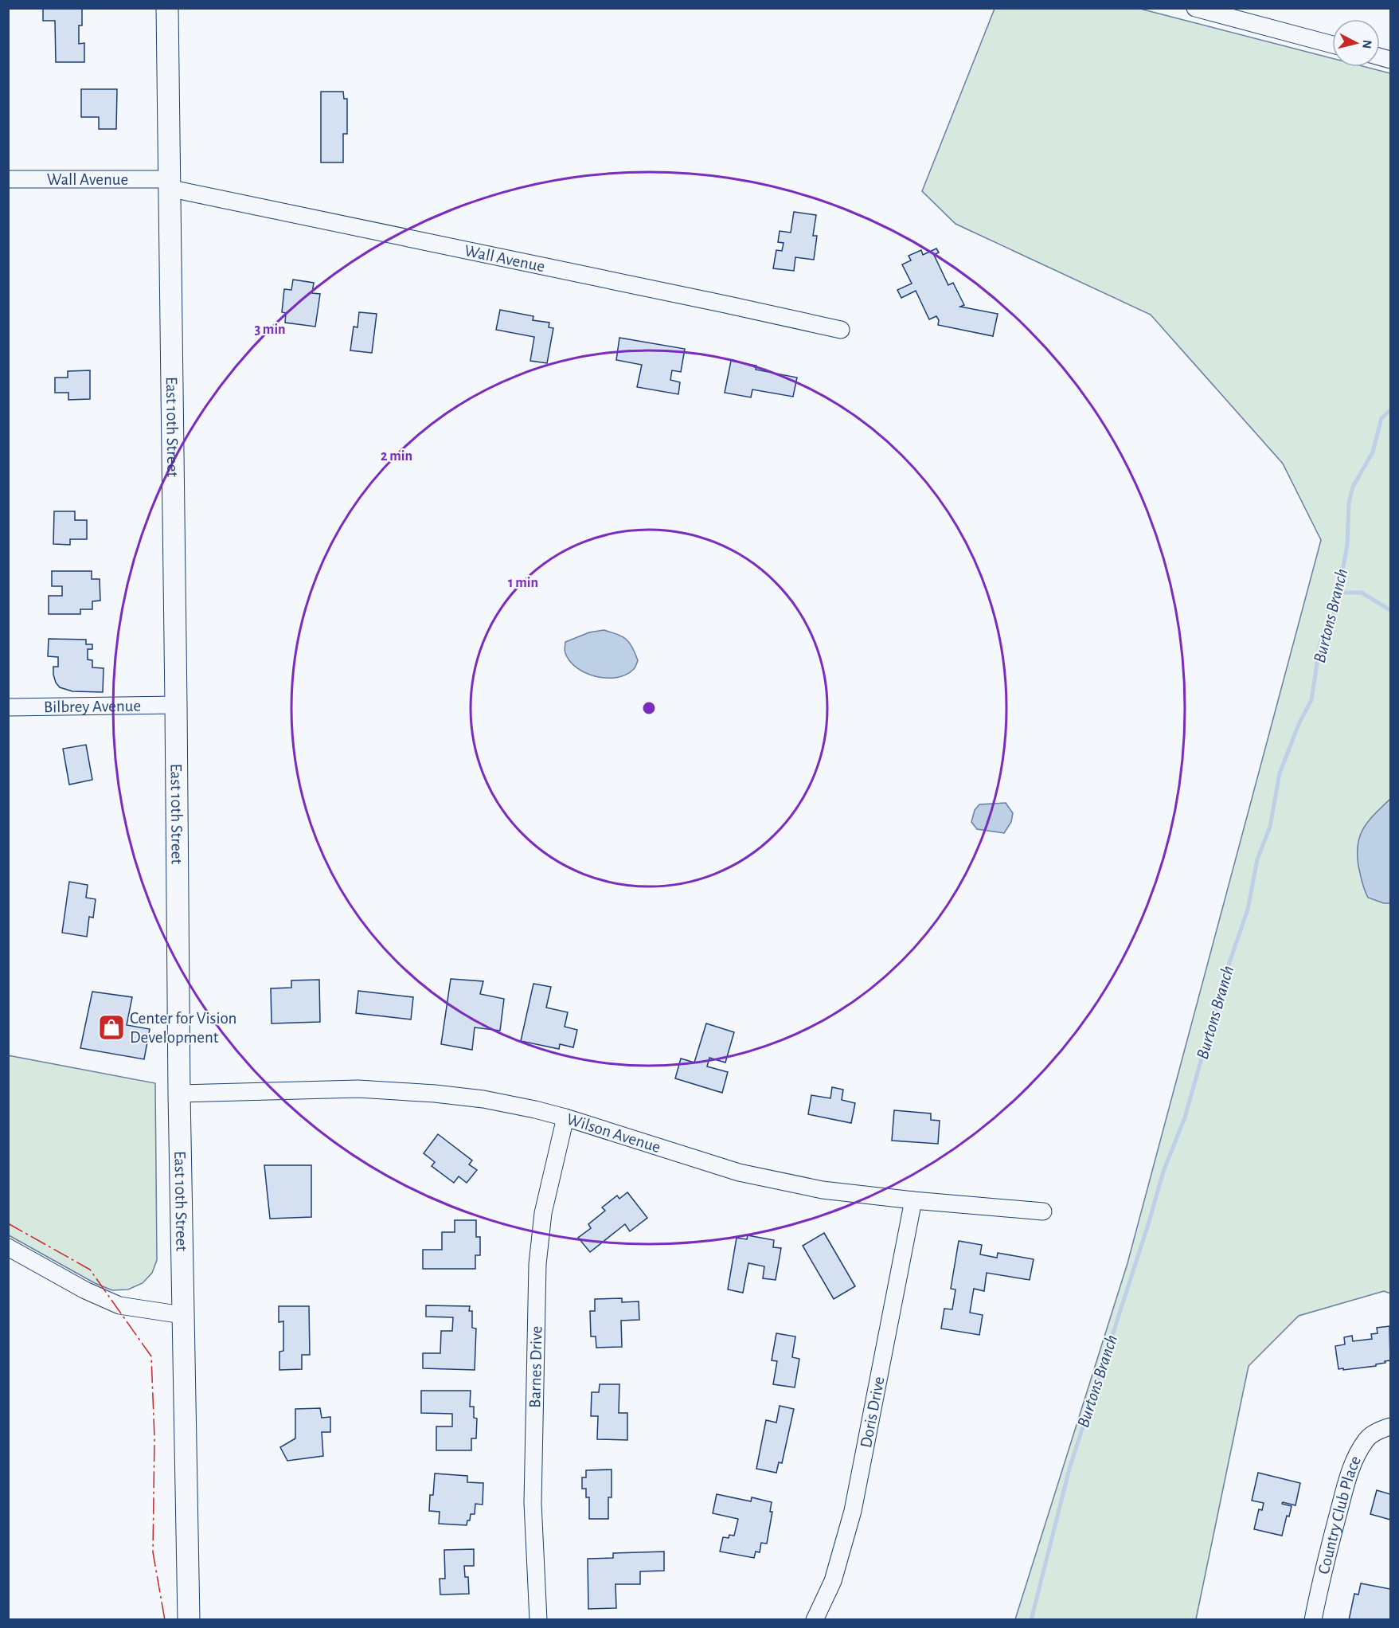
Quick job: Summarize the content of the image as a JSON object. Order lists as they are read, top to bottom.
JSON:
{
  "streets": {
    "main road": ["East 10th Street"],
    "street": [
      "Wall Avenue",
      "Bilbrey Avenue",
      "Wilson Avenue",
      "Barnes Drive",
      "Doris Drive",
      "Country Club Place"
    ]
  },
  "crossings": [
    ["Wall Avenue", "East 10th Street"],
    ["East 10th Street", "Bilbrey Avenue"],
    ["East 10th Street", "Wilson Avenue"],
    ["Wilson Avenue", "Barnes Drive"],
    ["Wilson Avenue", "Doris Drive"]
  ],
  "water": ["Burtons Branch"],
  "places": {
    "shop": ["Center for Vision Development"]
  },
  "north": "right",
  "rings": ["3 min", "2 min", "1 min"]
}
